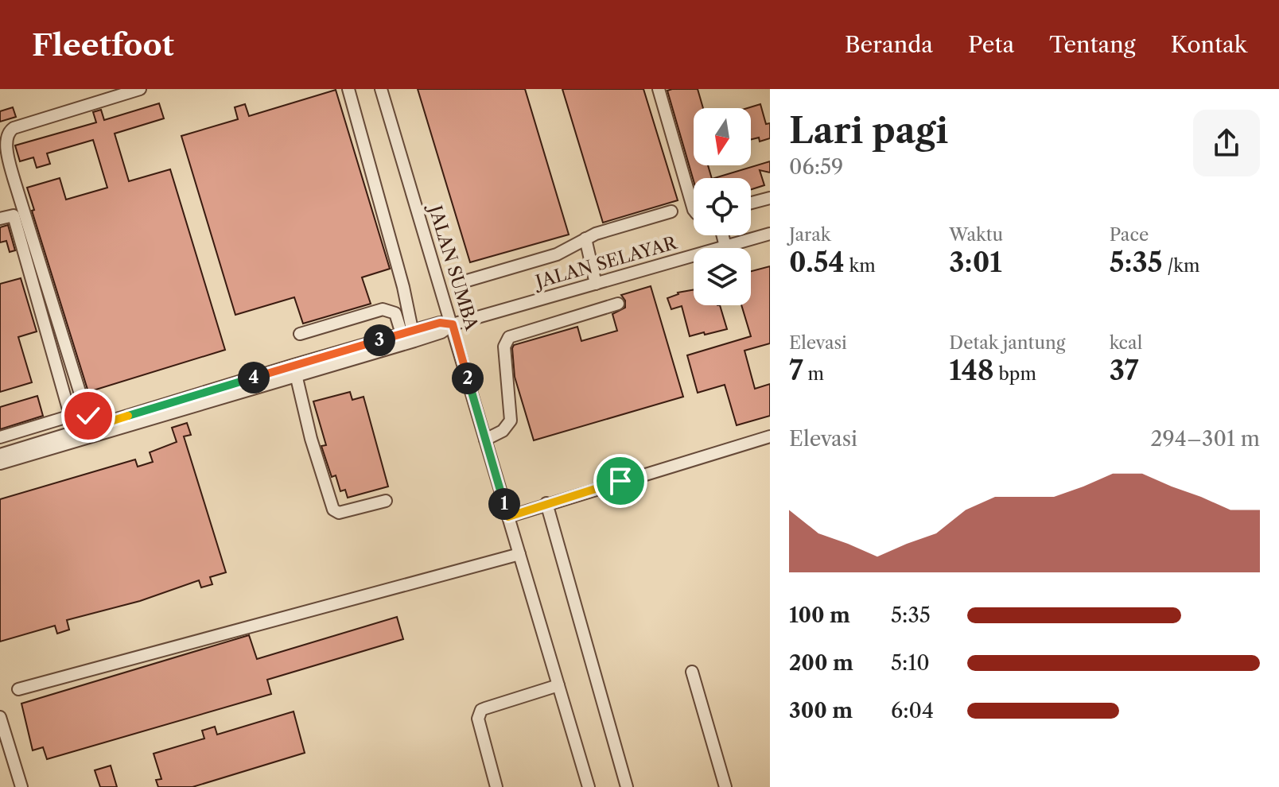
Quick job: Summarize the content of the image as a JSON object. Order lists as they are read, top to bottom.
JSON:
{
  "streets": {
    "street": ["JALAN SELAYAR", "JALAN SUMBA"]
  },
  "crossings": [
    ["JALAN SELAYAR", "JALAN SUMBA"]
  ],
  "north": "bottom",
  "page": {
    "header": "Fleetfoot",
    "nav": [
      "Beranda",
      "Peta",
      "Tentang",
      "Kontak"
    ],
    "heading": ["Lari pagi", "06:59"],
    "stats": [
      ["Jarak", "0.54 km"],
      ["Waktu", "3:01"],
      ["Pace", "5:35 /km"],
      ["Elevasi", "7 m"],
      ["Detak jantung", "148 bpm"],
      ["kcal", "37"]
    ],
    "pins": [
      "3",
      "4",
      "2",
      "1"
    ],
    "chart": ["Elevasi", "294–301 m"],
    "list": [
      {
        "name": "100 m",
        "note": "5:35"
      },
      {
        "name": "200 m",
        "note": "5:10"
      },
      {
        "name": "300 m",
        "note": "6:04"
      }
    ]
  }
}
